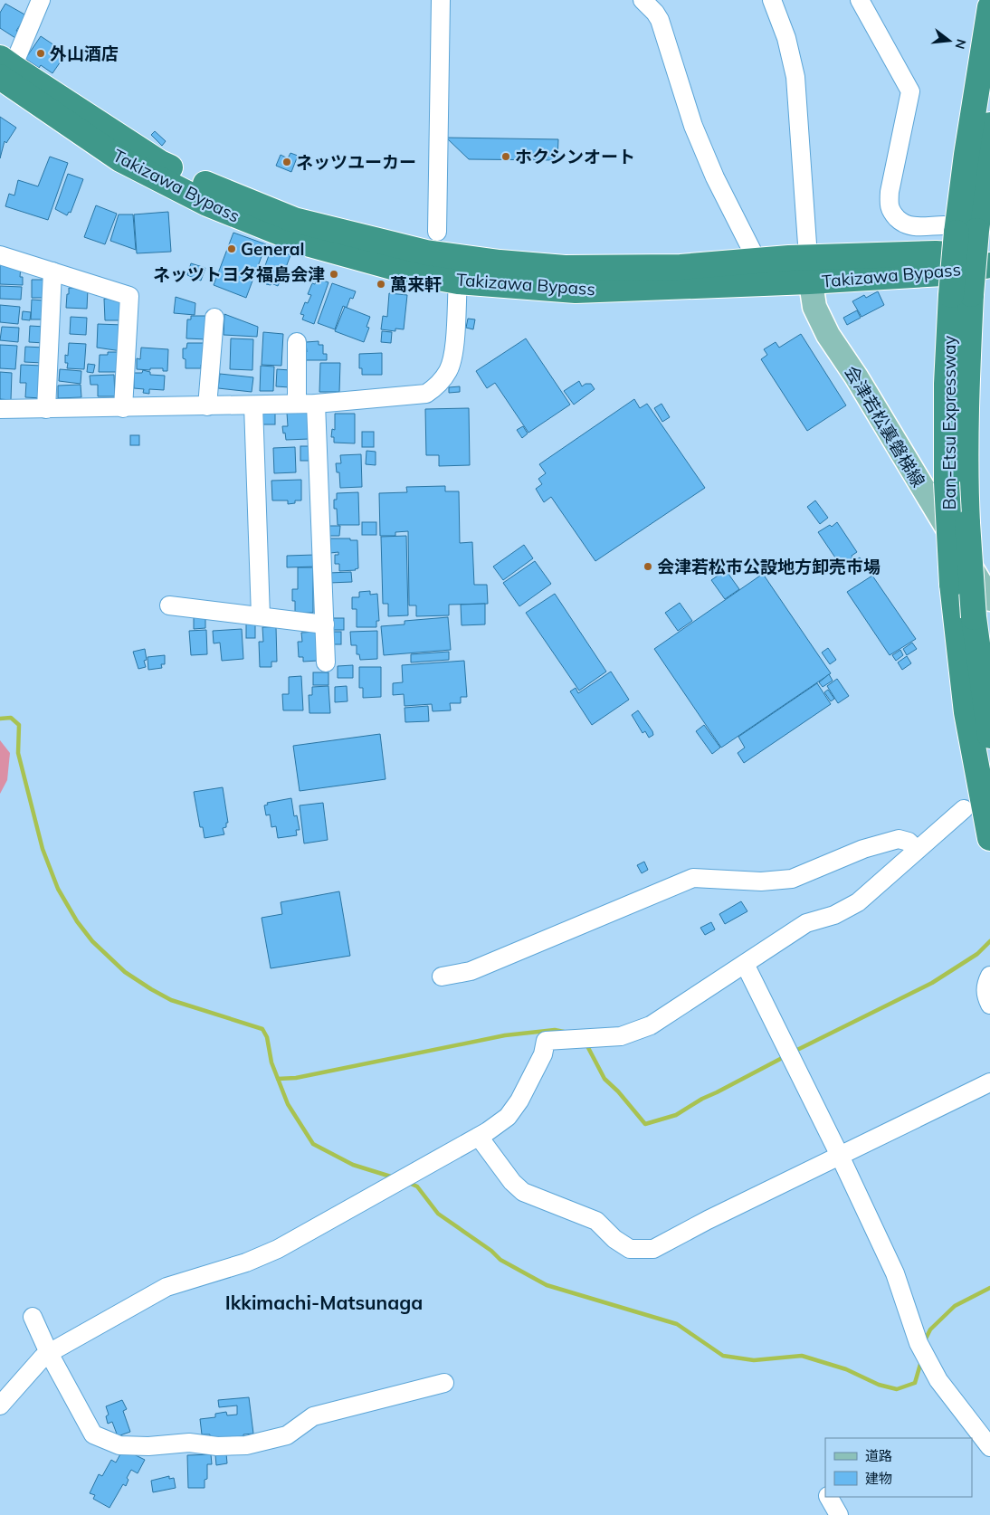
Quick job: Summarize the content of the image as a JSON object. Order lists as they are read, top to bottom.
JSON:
{
  "streets": {
    "highway": ["Takizawa Bypass", "Ban-Etsu Expressway"],
    "main road": ["会津若松裏磐梯線"]
  },
  "crossings": [
    ["Takizawa Bypass", "会津若松裏磐梯線"]
  ],
  "districts": ["Ikkimachi-Matsunaga"],
  "places": [
    "外山酒店",
    "ホクシンオート",
    "ネッツユーカー",
    "General",
    "ネッツトヨタ福島会津",
    "萬来軒",
    "会津若松市公設地方卸売市場"
  ],
  "legend": ["道路", "建物"],
  "north": "right"
}
